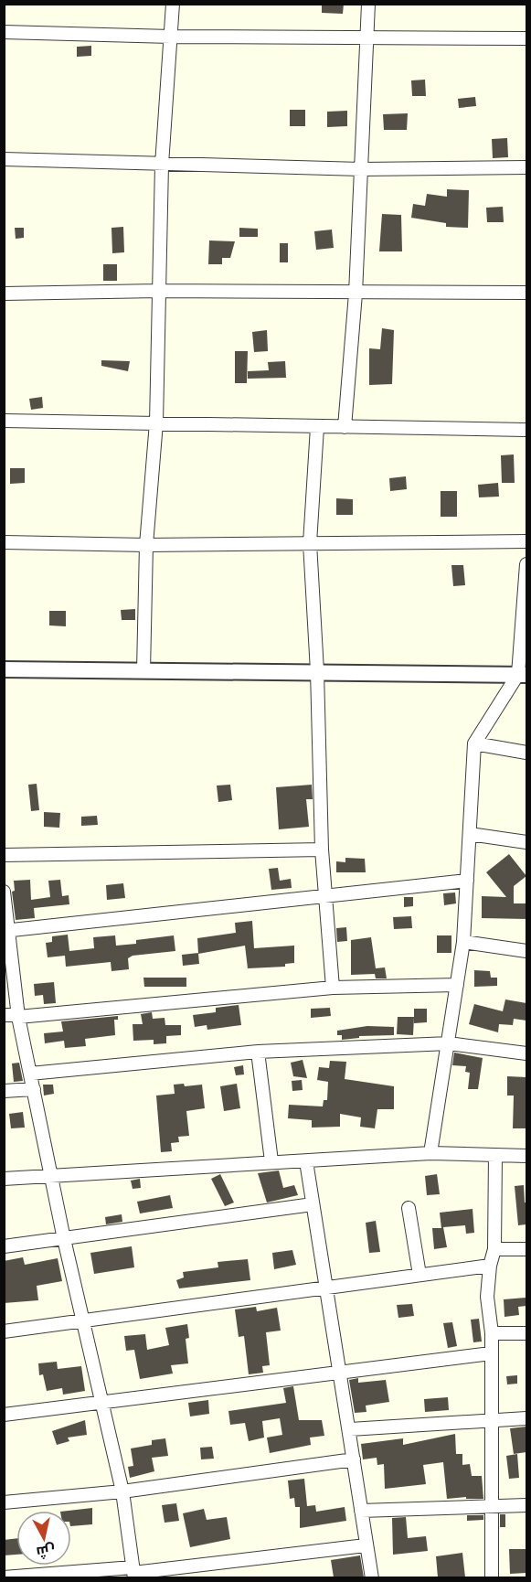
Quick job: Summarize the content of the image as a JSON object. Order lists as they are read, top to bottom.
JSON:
{
  "north": "bottom"
}
